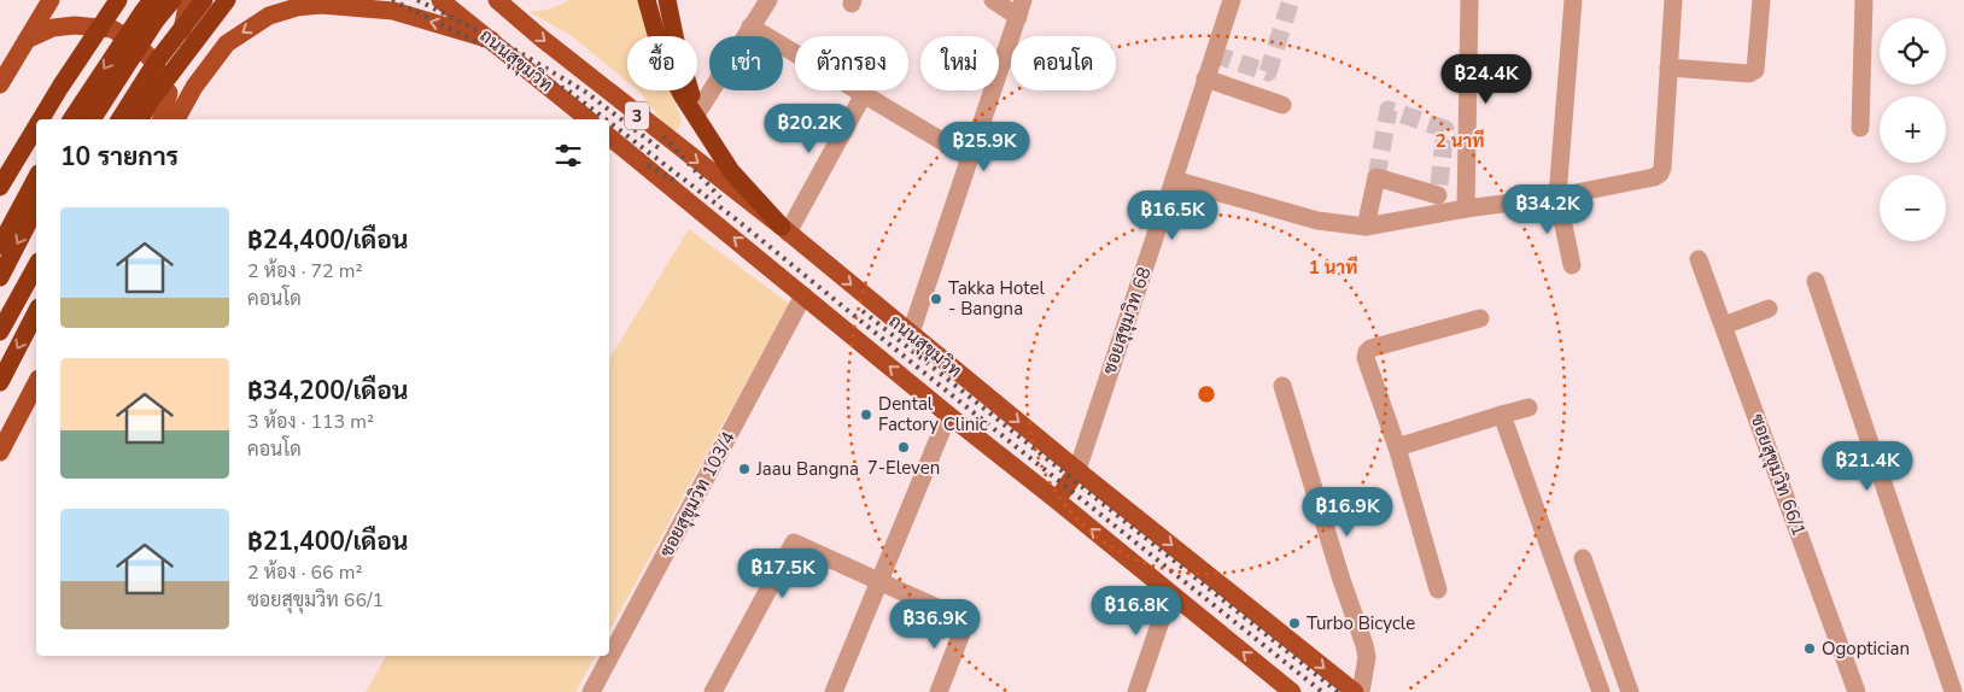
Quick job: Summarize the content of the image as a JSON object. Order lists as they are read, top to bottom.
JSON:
{
  "streets": {
    "main road": ["ถนนสุขุมวิท", "3"],
    "street": ["ซอยสุขุมวิท 68", "ซอยสุขุมวิท 66/1", "ซอยสุขุมวิท 103/4"]
  },
  "crossings": [
    ["ถนนสุขุมวิท", "ซอยสุขุมวิท 68"],
    ["3", "ซอยสุขุมวิท 103/4"]
  ],
  "places": [
    "Takka Hotel - Bangna",
    "Dental Factory Clinic",
    "7-Eleven",
    "Jaau Bangna",
    "Turbo Bicycle",
    "Ogoptician"
  ],
  "page": {
    "map_buttons": ["+", "−"],
    "chip": [
      "ซื้อ",
      "เช่า",
      "ตัวกรอง",
      "ใหม่",
      "คอนโด"
    ],
    "price": [
      "฿24.4K",
      "฿20.2K",
      "฿25.9K",
      "฿34.2K",
      "฿16.5K",
      "฿21.4K",
      "฿16.9K",
      "฿17.5K",
      "฿16.8K",
      "฿36.9K"
    ],
    "heading": "10 รายการ",
    "list": [
      {
        "name": "฿24,400/เดือน",
        "note": "2 ห้อง · 72 m² · คอนโด"
      },
      {
        "name": "฿34,200/เดือน",
        "note": "3 ห้อง · 113 m² · คอนโด"
      },
      {
        "name": "฿21,400/เดือน",
        "note": "2 ห้อง · 66 m² · ซอยสุขุมวิท 66/1"
      }
    ]
  },
  "rings": ["2 นาที", "1 นาที"]
}
